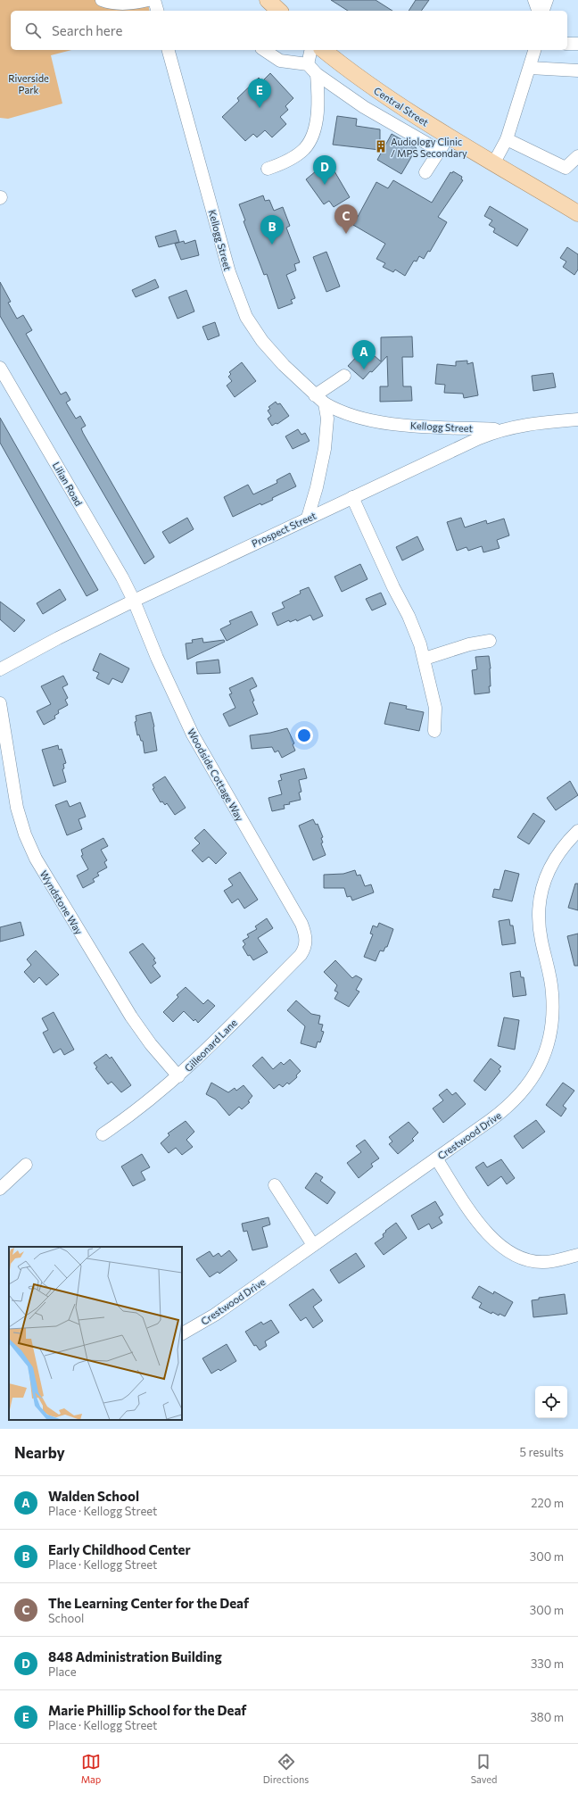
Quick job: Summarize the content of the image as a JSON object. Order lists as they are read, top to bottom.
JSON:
{
  "streets": {
    "main road": ["Central Street"],
    "street": [
      "Kellogg Street",
      "Lilian Road",
      "Prospect Street",
      "Woodside Cottage Way",
      "Wyndstone Way",
      "Gilleonard Lane",
      "Crestwood Drive"
    ]
  },
  "crossings": [
    ["Kellogg Street", "Prospect Street"],
    ["Lilian Road", "Prospect Street"],
    ["Lilian Road", "Woodside Cottage Way"],
    ["Prospect Street", "Woodside Cottage Way"],
    ["Woodside Cottage Way", "Gilleonard Lane"],
    ["Wyndstone Way", "Gilleonard Lane"]
  ],
  "parks": ["Riverside Park"],
  "places": {
    "building": ["Audiology Clinic / MPS Secondary"]
  },
  "page": {
    "search": "Search here",
    "pins": [
      "E",
      "D",
      "C",
      "B",
      "A"
    ],
    "heading": ["Nearby", "5 results"],
    "list": [
      {
        "mark": "A",
        "name": "Walden School",
        "note": "Place · Kellogg Street",
        "value": "220 m"
      },
      {
        "mark": "B",
        "name": "Early Childhood Center",
        "note": "Place · Kellogg Street",
        "value": "300 m"
      },
      {
        "mark": "C",
        "name": "The Learning Center for the Deaf",
        "note": "School",
        "value": "300 m"
      },
      {
        "mark": "D",
        "name": "848 Administration Building",
        "note": "Place",
        "value": "330 m"
      },
      {
        "mark": "E",
        "name": "Marie Phillip School for the Deaf",
        "note": "Place · Kellogg Street",
        "value": "380 m"
      }
    ],
    "nav": ["Map", "Directions", "Saved"]
  }
}
